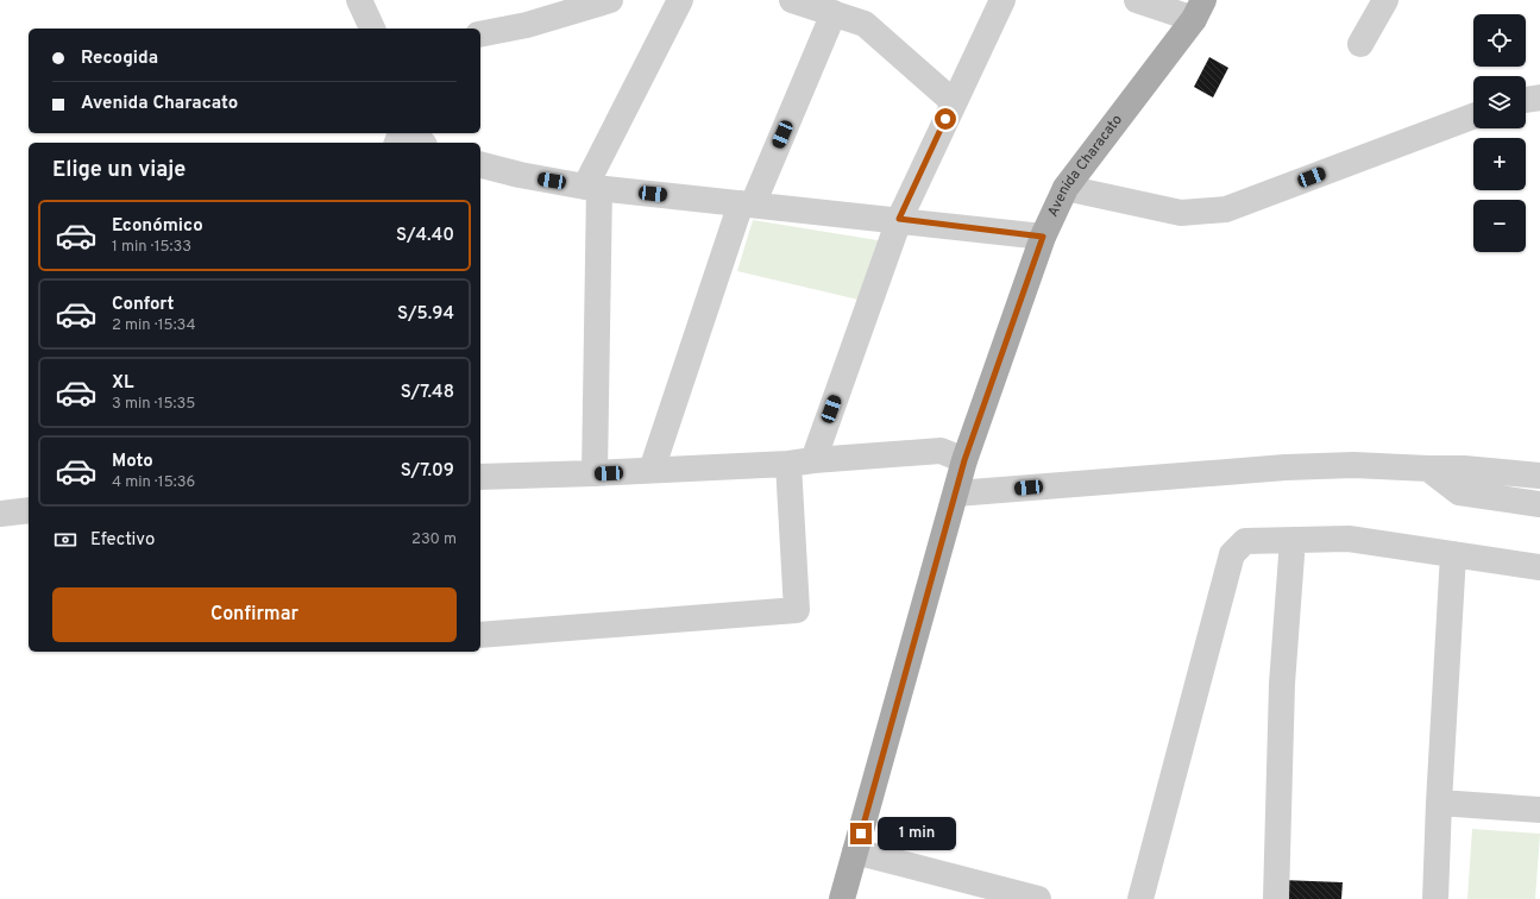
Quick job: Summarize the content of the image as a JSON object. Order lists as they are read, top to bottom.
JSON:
{
  "streets": {
    "main road": ["Avenida Characato"]
  },
  "page": {
    "map_buttons": ["+", "−"],
    "banner": ["Recogida", "Avenida Characato"],
    "heading": "Elige un viaje",
    "list": [
      {
        "name": "Económico",
        "note": "1 min · 15:33",
        "value": "S/4.40"
      },
      {
        "name": "Confort",
        "note": "2 min · 15:34",
        "value": "S/5.94"
      },
      {
        "name": "XL",
        "note": "3 min · 15:35",
        "value": "S/7.48"
      },
      {
        "name": "Moto",
        "note": "4 min · 15:36",
        "value": "S/7.09"
      }
    ],
    "pay": ["Efectivo", "230 m"],
    "buttons": "Confirmar",
    "bubble": "1 min"
  }
}
